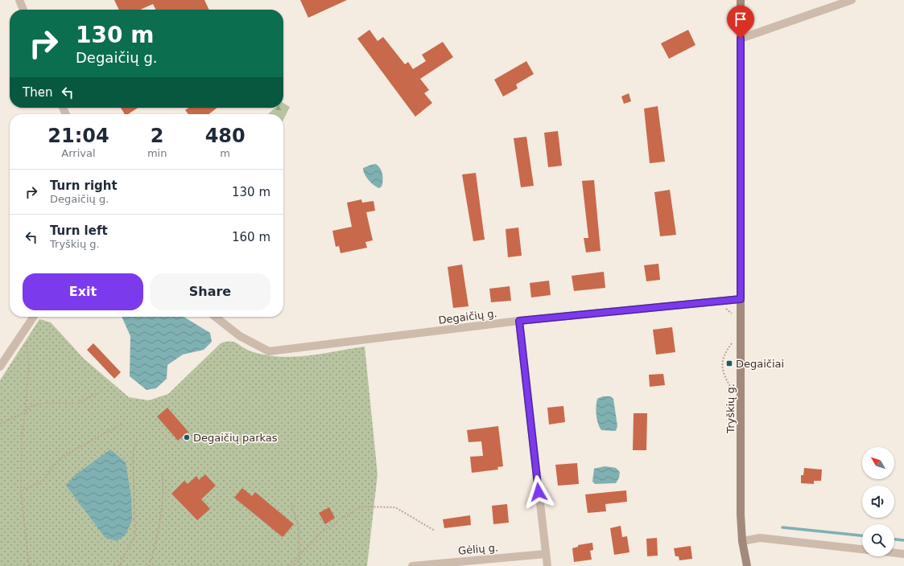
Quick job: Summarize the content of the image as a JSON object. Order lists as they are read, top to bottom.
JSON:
{
  "streets": {
    "main road": ["Tryškių g."],
    "street": ["Degaičių g.", "Gėlių g."]
  },
  "crossings": [
    ["Degaičių g.", "Tryškių g."]
  ],
  "places": {
    "transit": ["Degaičiai"],
    "other": ["Degaičių parkas"]
  },
  "north": "top left",
  "page": {
    "turn": ["130 m", "Degaičių g."],
    "then": "Then",
    "eta": [
      "21:04",
      "Arrival",
      "2",
      "min",
      "480",
      "m"
    ],
    "list": [
      {
        "name": "Turn right",
        "note": "Degaičių g.",
        "value": "130 m"
      },
      {
        "name": "Turn left",
        "note": "Tryškių g.",
        "value": "160 m"
      }
    ],
    "buttons": ["Exit", "Share"]
  }
}
